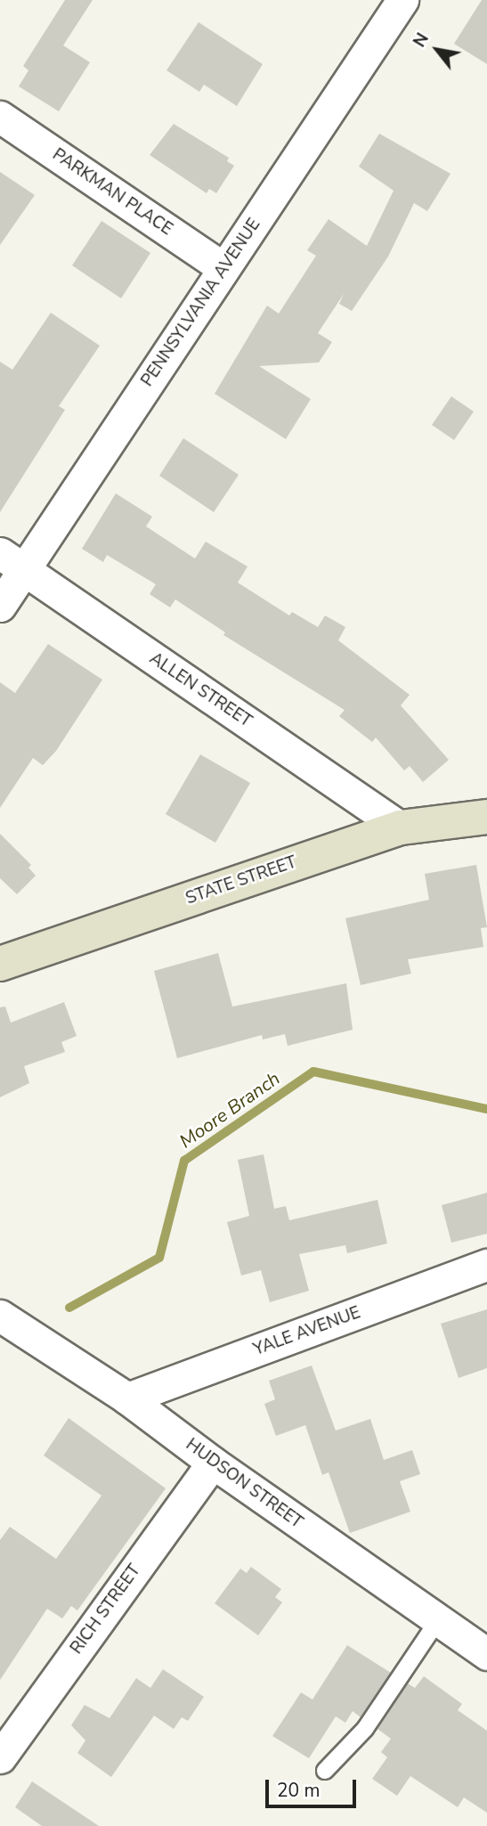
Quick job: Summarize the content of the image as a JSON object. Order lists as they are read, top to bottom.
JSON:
{
  "streets": {
    "street": [
      "PARKMAN PLACE",
      "PENNSYLVANIA AVENUE",
      "ALLEN STREET",
      "STATE STREET",
      "YALE AVENUE",
      "HUDSON STREET",
      "RICH STREET"
    ]
  },
  "crossings": [
    ["PARKMAN PLACE", "PENNSYLVANIA AVENUE"],
    ["PENNSYLVANIA AVENUE", "ALLEN STREET"],
    ["ALLEN STREET", "STATE STREET"],
    ["YALE AVENUE", "HUDSON STREET"],
    ["HUDSON STREET", "RICH STREET"]
  ],
  "water": ["Moore Branch"],
  "scale_bar": "20 m",
  "north": "top left"
}
